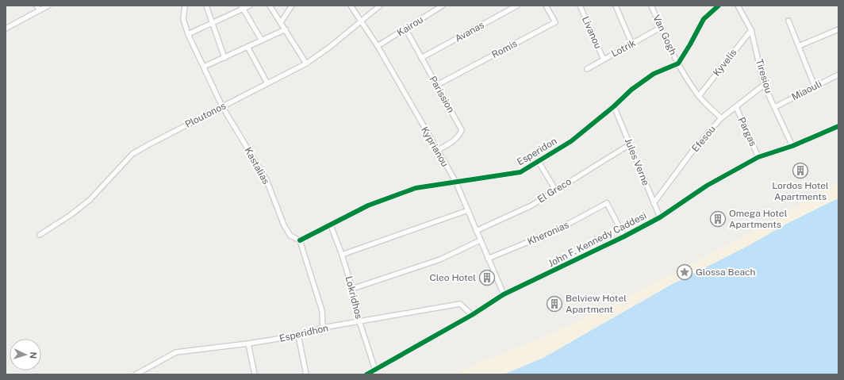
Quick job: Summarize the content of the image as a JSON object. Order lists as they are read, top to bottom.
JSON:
{
  "streets": {
    "street": [
      "Kairou",
      "Avanas",
      "Livanou",
      "Van Gogh",
      "Lotrik",
      "Romis",
      "Kyvelis",
      "Tiresiou",
      "Miaouli",
      "Parission",
      "Ploutonos",
      "Pargas",
      "Efesou",
      "Kyprianou",
      "Esperidon",
      "Jules Verne",
      "Kastalias",
      "El Greco",
      "Kheronias",
      "John F. Kennedy Caddesi",
      "Lokridhos",
      "Esperidhon"
    ]
  },
  "crossings": [
    ["Kairou", "Parission"],
    ["Kairou", "Kyprianou"],
    ["Avanas", "Parission"],
    ["Livanou", "Lotrik"],
    ["Van Gogh", "Lotrik"],
    ["Van Gogh", "Kyvelis"],
    ["Van Gogh", "Efesou"],
    ["Van Gogh", "Esperidon"],
    ["Romis", "Parission"],
    ["Kyvelis", "Tiresiou"],
    ["Tiresiou", "Miaouli"],
    ["Tiresiou", "Efesou"],
    ["Tiresiou", "John F. Kennedy Caddesi"],
    ["Parission", "Kyprianou"],
    ["Ploutonos", "Kyprianou"],
    ["Ploutonos", "Kastalias"],
    ["Pargas", "Efesou"],
    ["Pargas", "John F. Kennedy Caddesi"],
    ["Efesou", "Jules Verne"],
    ["Kyprianou", "Esperidon"],
    ["Kyprianou", "El Greco"],
    ["Kyprianou", "Kheronias"],
    ["Kyprianou", "John F. Kennedy Caddesi"],
    ["Esperidon", "Jules Verne"],
    ["Esperidon", "Kastalias"],
    ["Esperidon", "Lokridhos"],
    ["Jules Verne", "El Greco"],
    ["Jules Verne", "John F. Kennedy Caddesi"],
    ["Kheronias", "John F. Kennedy Caddesi"],
    ["John F. Kennedy Caddesi", "Lokridhos"],
    ["John F. Kennedy Caddesi", "Esperidhon"],
    ["Lokridhos", "Esperidhon"]
  ],
  "places": {
    "building": [
      "Lordos Hotel Apartments",
      "Omega Hotel Apartments",
      "Cleo Hotel",
      "Belview Hotel Apartment"
    ],
    "place": ["Glossa Beach"]
  },
  "north": "right"
}
